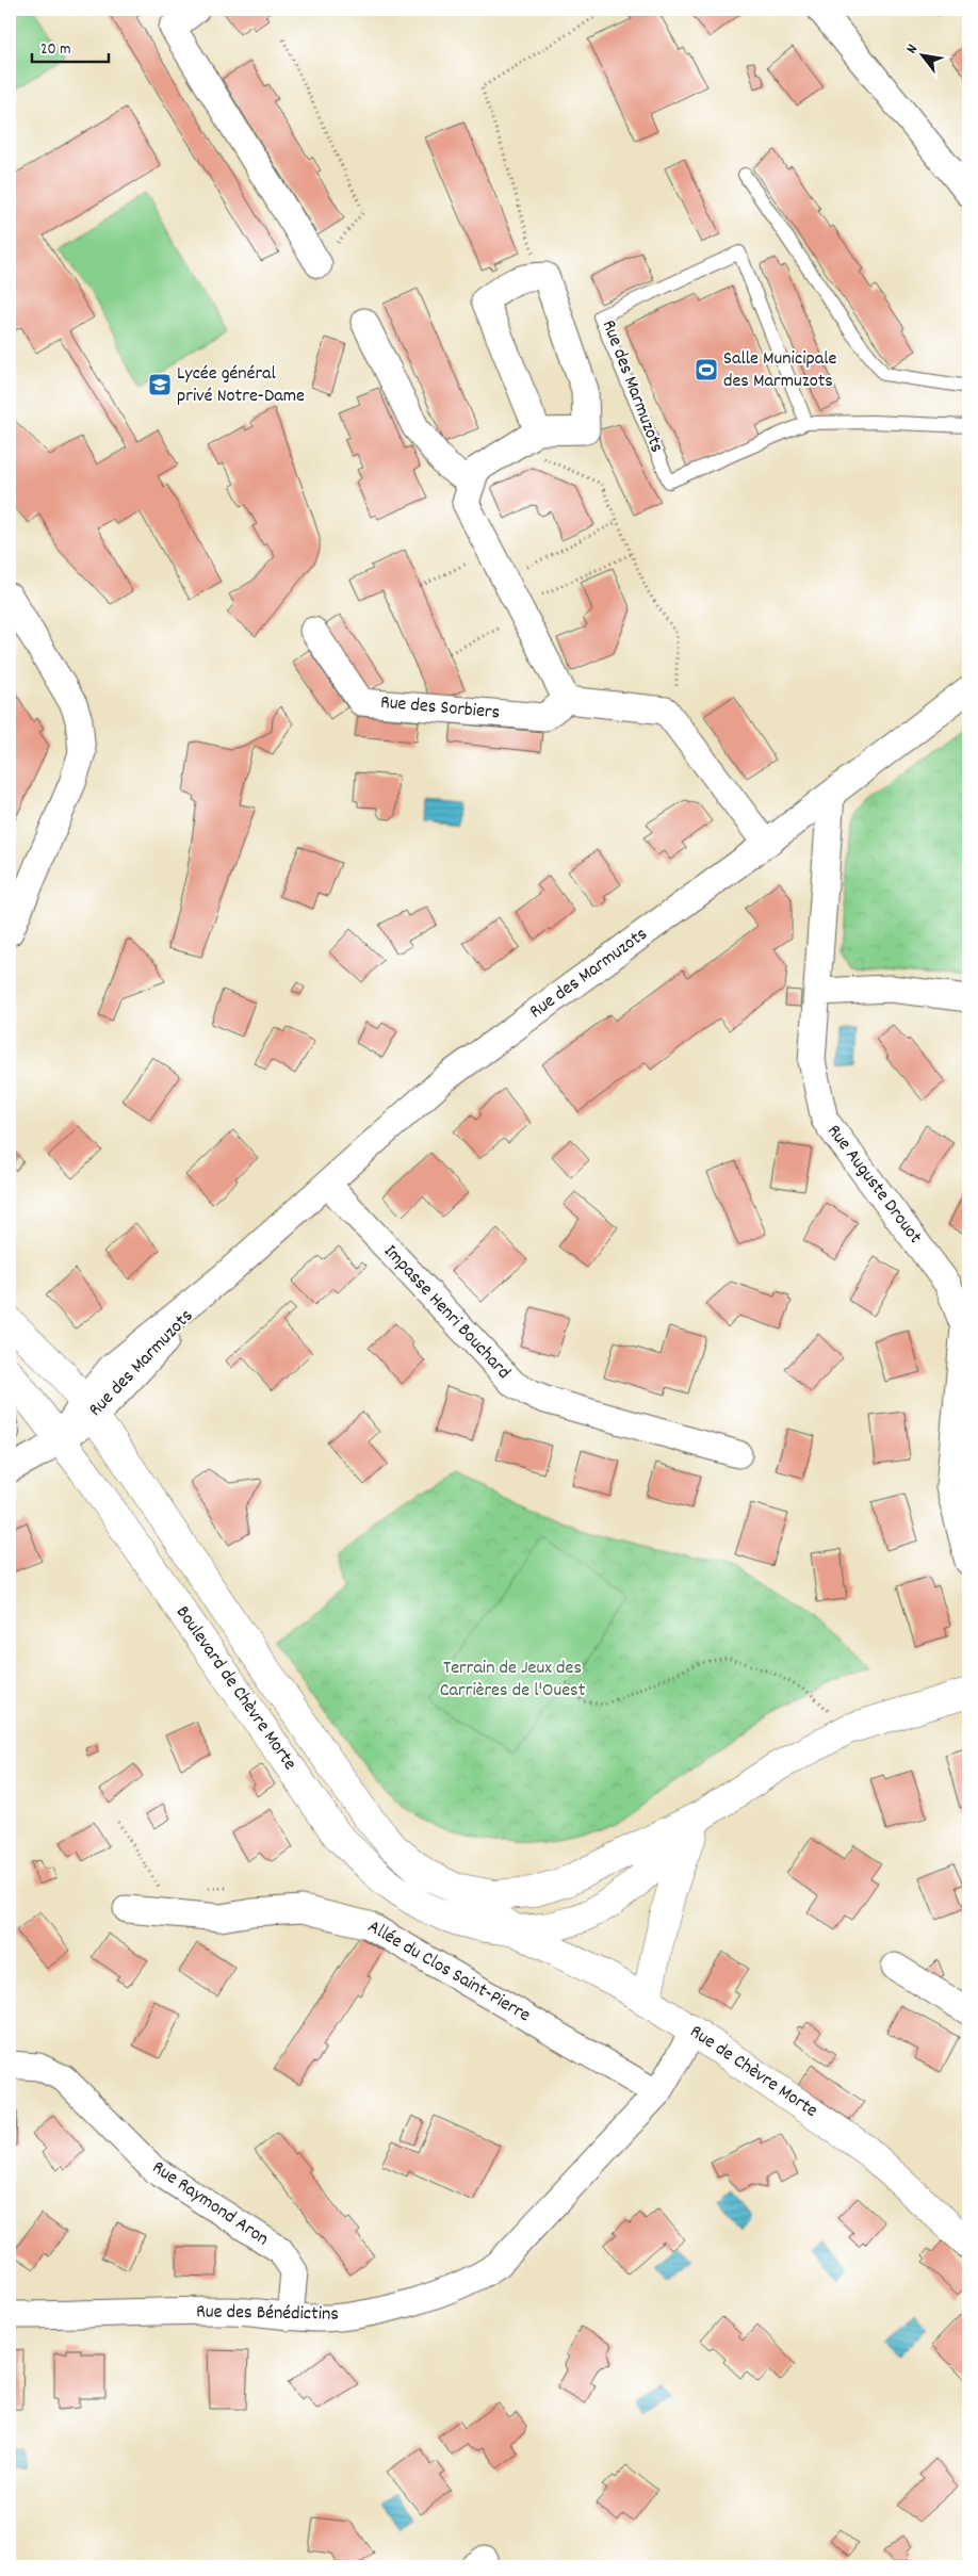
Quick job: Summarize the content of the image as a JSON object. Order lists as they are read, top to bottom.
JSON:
{
  "streets": {
    "main road": ["Boulevard de Chèvre Morte", "Rue de Chèvre Morte"],
    "street": [
      "Rue des Marmuzots",
      "Rue des Sorbiers",
      "Rue Auguste Drouot",
      "Impasse Henri Bouchard",
      "Allée du Clos Saint-Pierre",
      "Rue Raymond Aron",
      "Rue des Bénédictins"
    ]
  },
  "crossings": [
    ["Rue des Marmuzots", "Rue Auguste Drouot"],
    ["Rue des Marmuzots", "Impasse Henri Bouchard"],
    ["Rue des Marmuzots", "Boulevard de Chèvre Morte"],
    ["Boulevard de Chèvre Morte", "Rue de Chèvre Morte"],
    ["Allée du Clos Saint-Pierre", "Rue des Bénédictins"],
    ["Rue de Chèvre Morte", "Rue des Bénédictins"],
    ["Rue Raymond Aron", "Rue des Bénédictins"]
  ],
  "parks": ["Terrain de Jeux des Carrières de l'Ouest"],
  "places": {
    "sports": ["Salle Municipale des Marmuzots"],
    "school or university": ["Lycée général privé Notre-Dame"]
  },
  "scale_bar": "20 m",
  "north": "top left"
}
